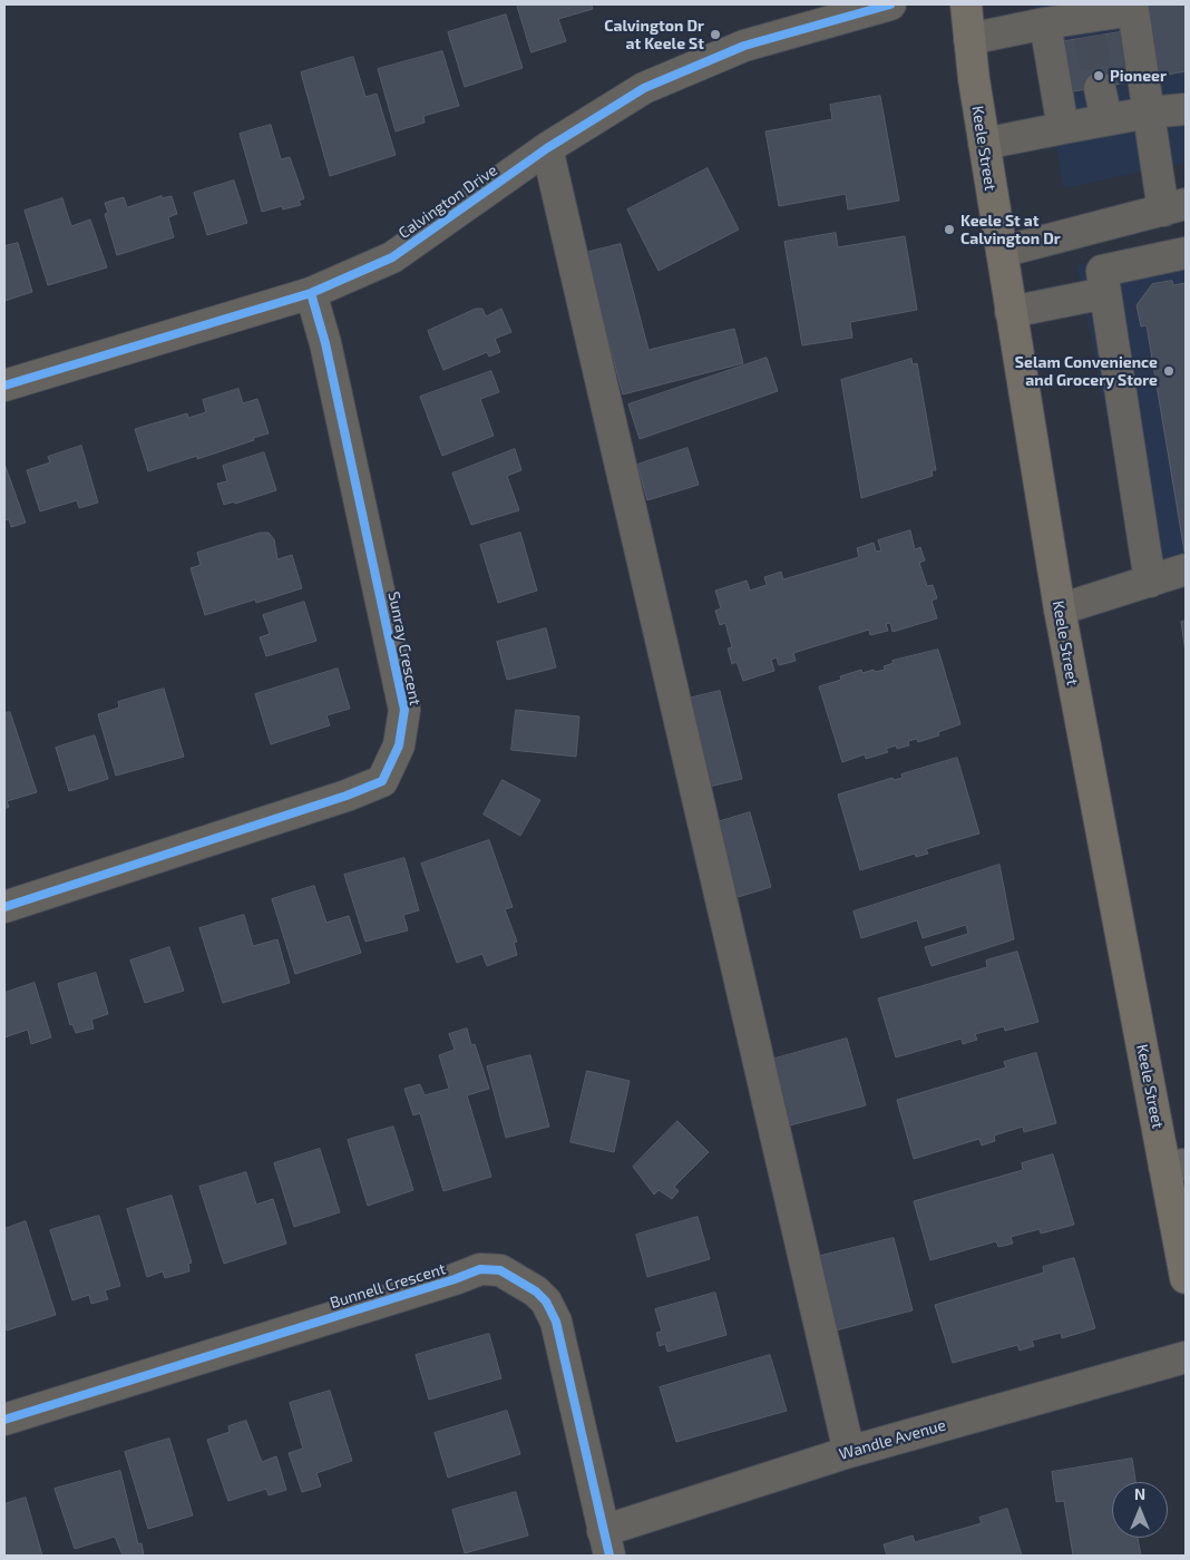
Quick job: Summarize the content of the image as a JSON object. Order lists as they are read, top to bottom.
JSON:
{
  "streets": {
    "main road": ["Keele Street"],
    "street": [
      "Calvington Drive",
      "Sunray Crescent",
      "Bunnell Crescent",
      "Wandle Avenue"
    ]
  },
  "crossings": [
    ["Calvington Drive", "Sunray Crescent"],
    ["Bunnell Crescent", "Wandle Avenue"]
  ],
  "places": [
    "Calvington Dr at Keele St",
    "Pioneer",
    "Keele St at Calvington Dr",
    "Selam Convenience and Grocery Store"
  ],
  "north": "top"
}
